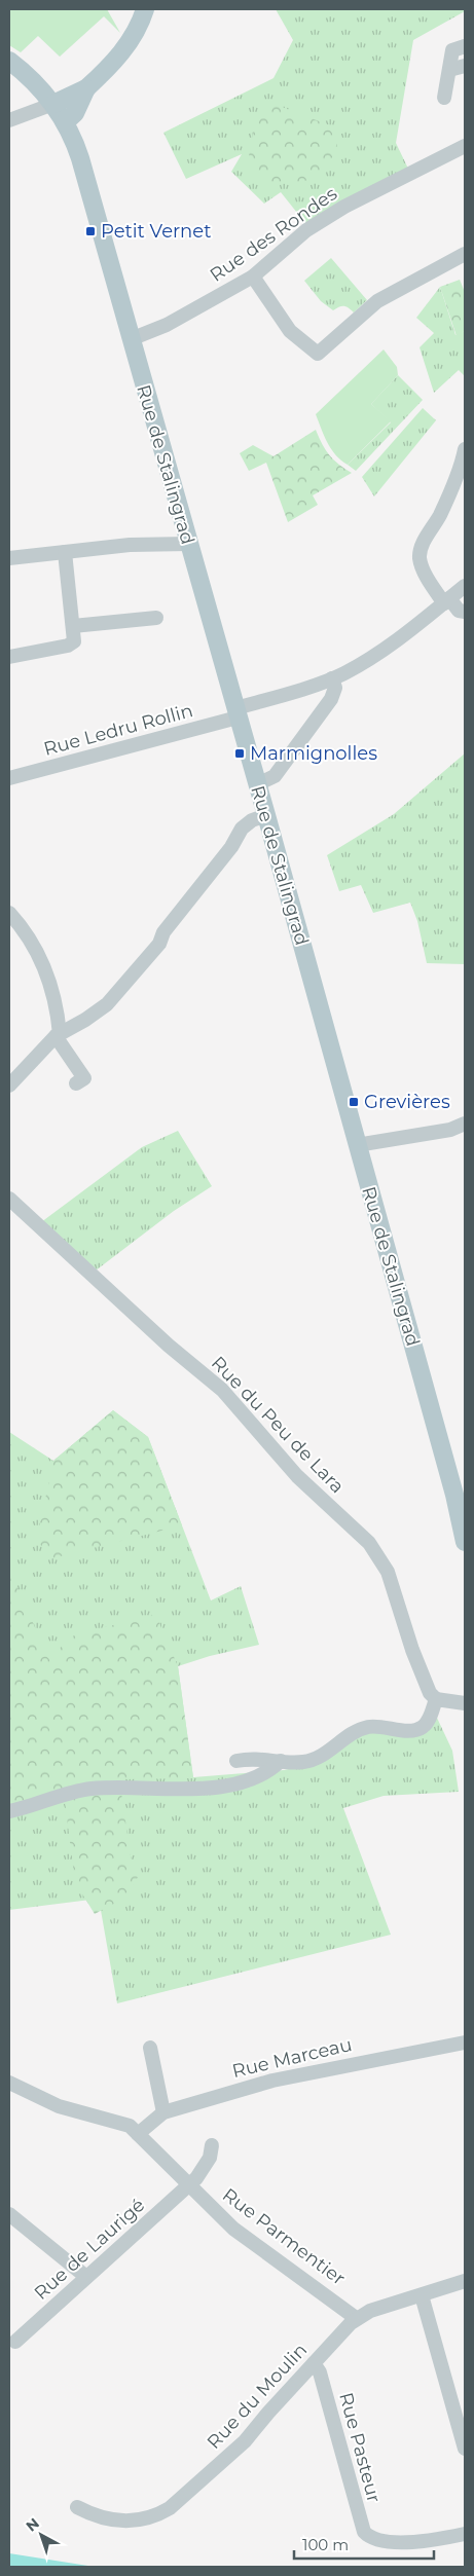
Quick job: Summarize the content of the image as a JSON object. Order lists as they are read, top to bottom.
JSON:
{
  "streets": {
    "main road": ["Rue de Stalingrad"],
    "street": [
      "Rue des Rondes",
      "Rue Ledru Rollin",
      "Rue du Peu de Lara",
      "Rue Marceau",
      "Rue Parmentier",
      "Rue de Laurigé",
      "Rue du Moulin",
      "Rue Pasteur"
    ]
  },
  "crossings": [
    ["Rue des Rondes", "Rue de Stalingrad"],
    ["Rue de Stalingrad", "Rue Ledru Rollin"],
    ["Rue Marceau", "Rue Parmentier"],
    ["Rue Parmentier", "Rue de Laurigé"],
    ["Rue Parmentier", "Rue du Moulin"],
    ["Rue du Moulin", "Rue Pasteur"]
  ],
  "places": {
    "transit": ["Petit Vernet", "Marmignolles", "Grevières"]
  },
  "scale_bar": "100 m",
  "north": "top left"
}
